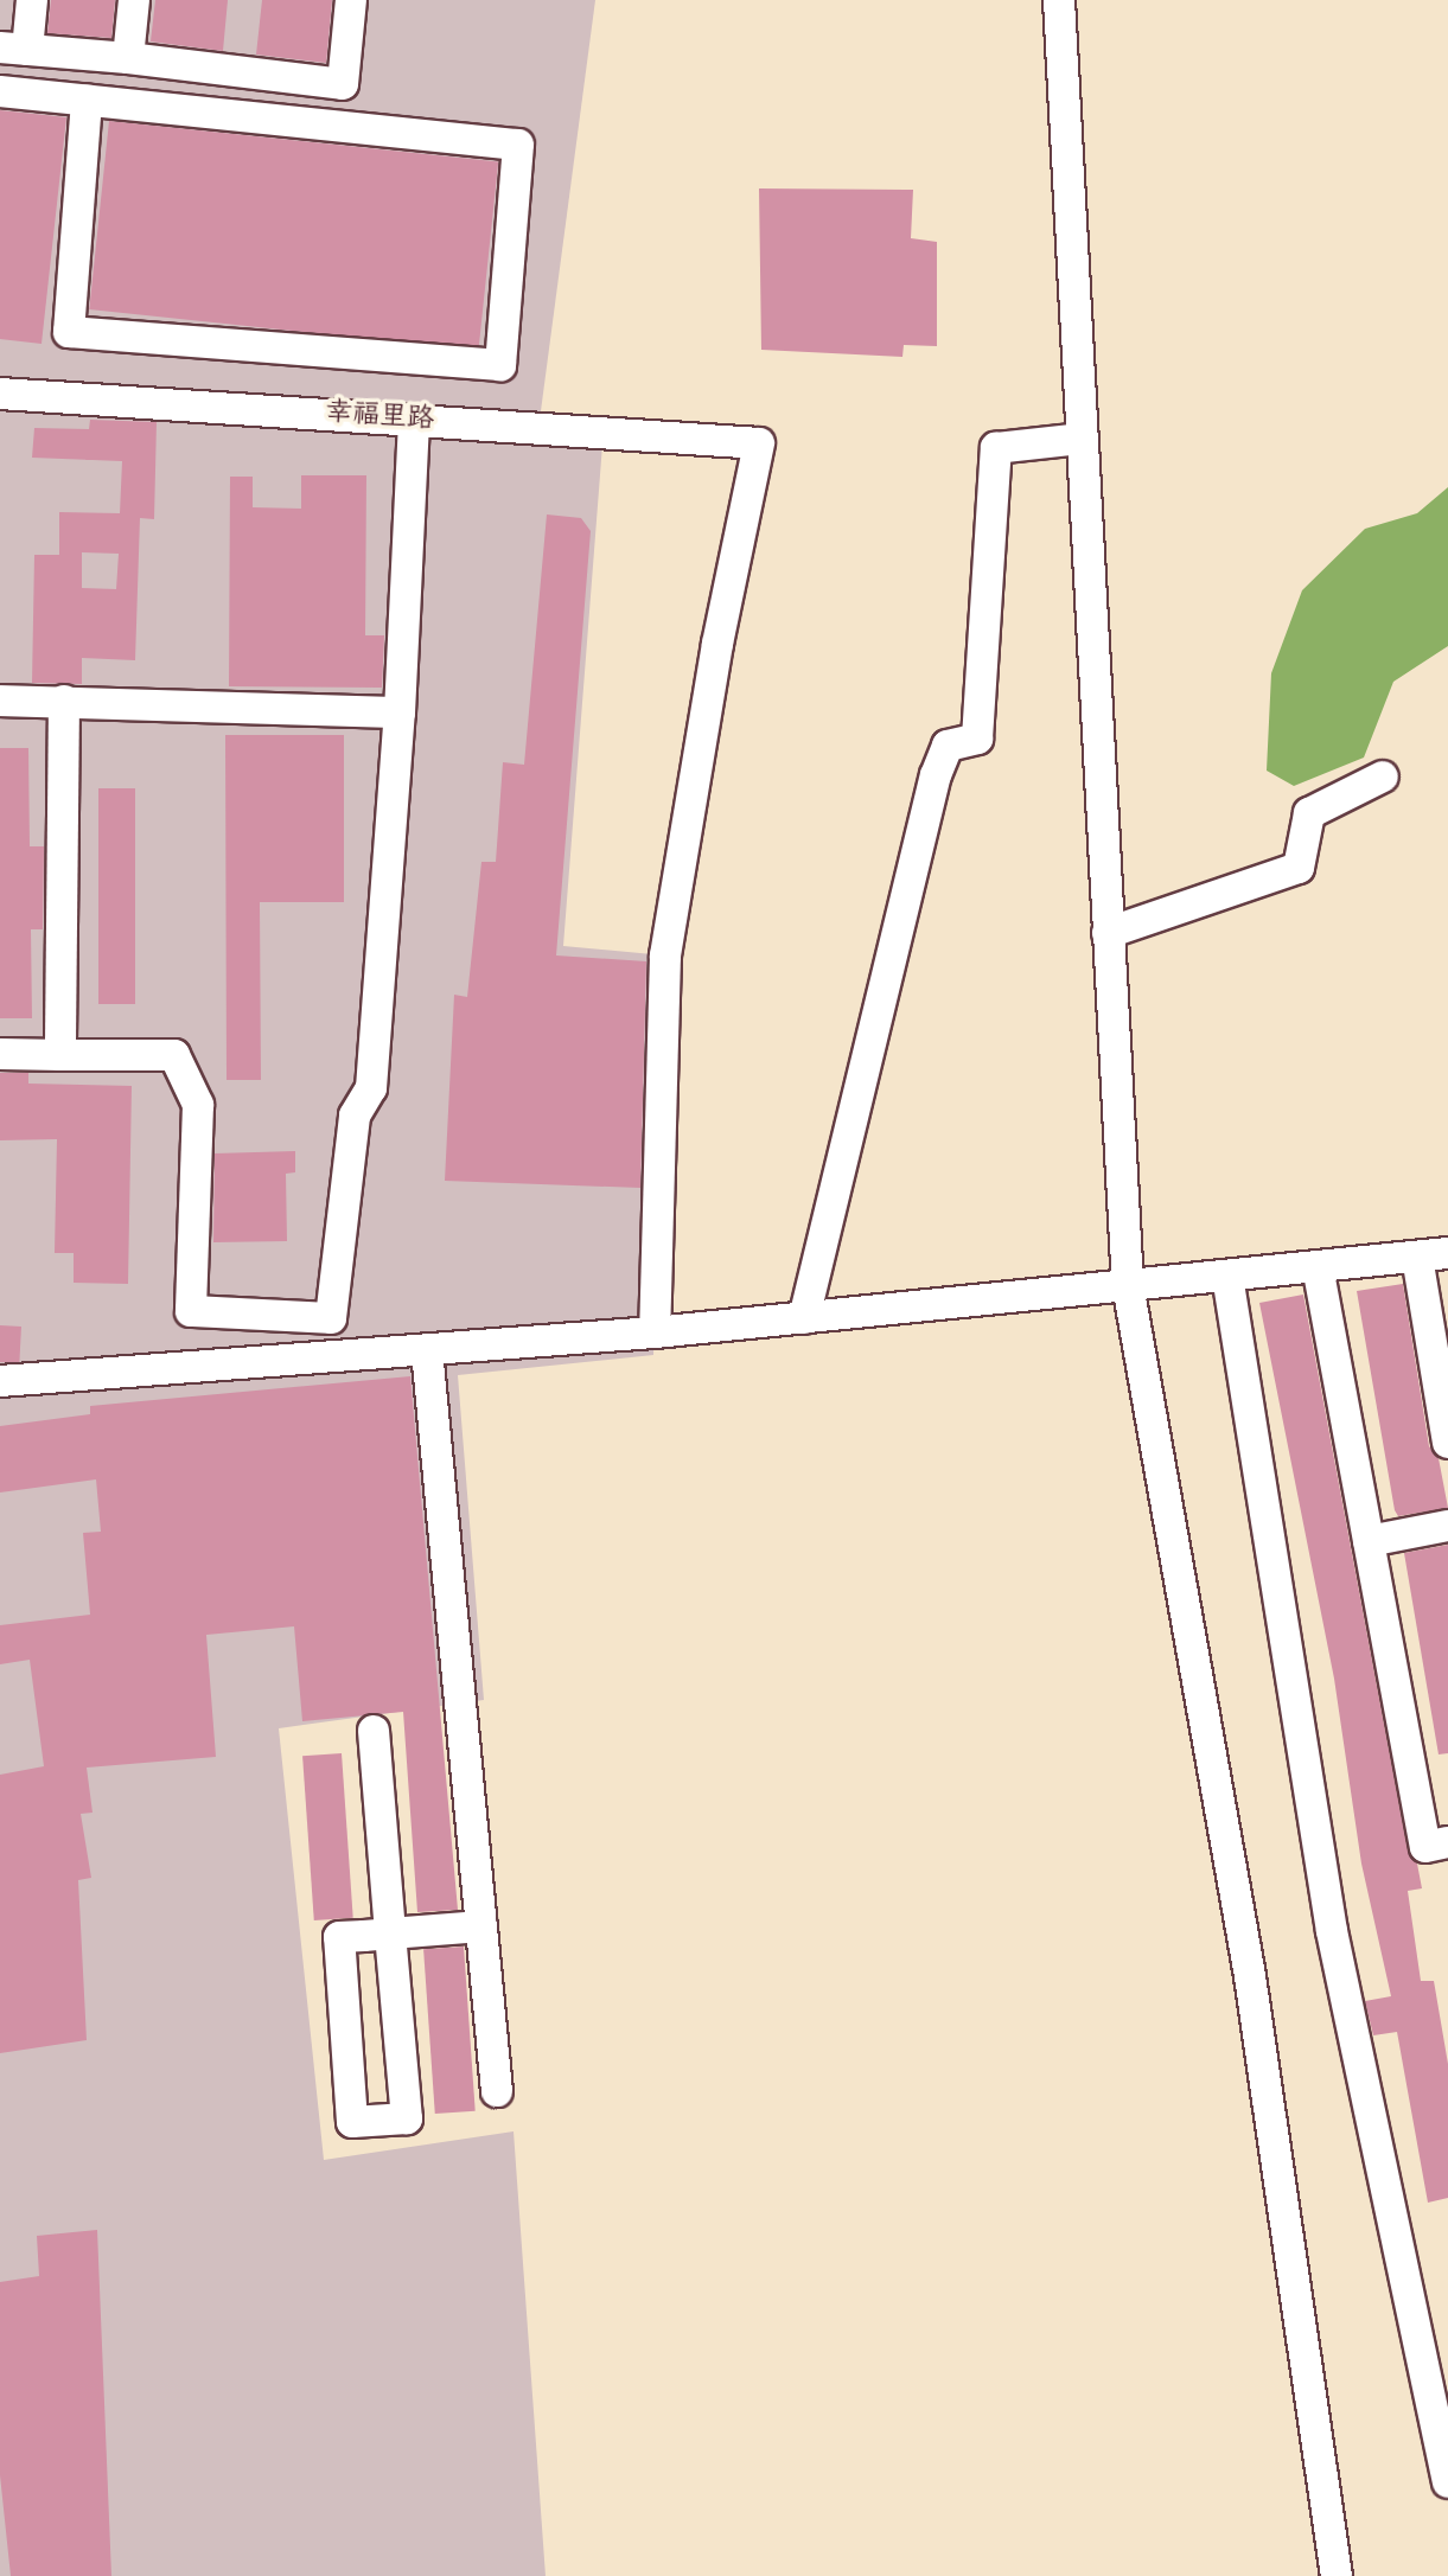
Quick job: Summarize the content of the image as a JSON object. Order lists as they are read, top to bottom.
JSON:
{
  "streets": {
    "street": ["幸福里路"]
  }
}
